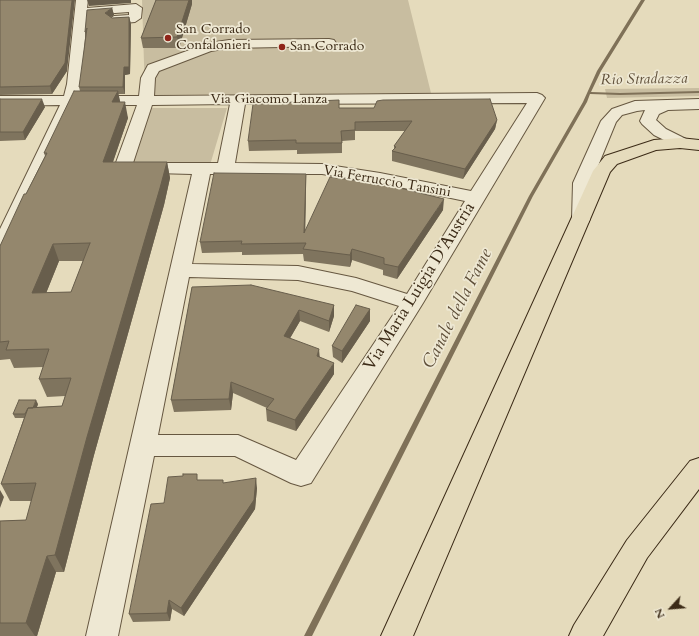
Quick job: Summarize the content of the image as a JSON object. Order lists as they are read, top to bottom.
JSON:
{
  "streets": {
    "street": ["Via Giacomo Lanza", "Via Ferruccio Tansini", "Via Maria Luigia D'Austria"]
  },
  "crossings": [
    ["Via Giacomo Lanza", "Via Ferruccio Tansini"],
    ["Via Giacomo Lanza", "Via Maria Luigia D'Austria"],
    ["Via Ferruccio Tansini", "Via Maria Luigia D'Austria"]
  ],
  "water": ["Rio Stradazza", "Canale della Fame"],
  "places": ["San Corrado Confalonieri", "San Corrado"],
  "north": "bottom left"
}
